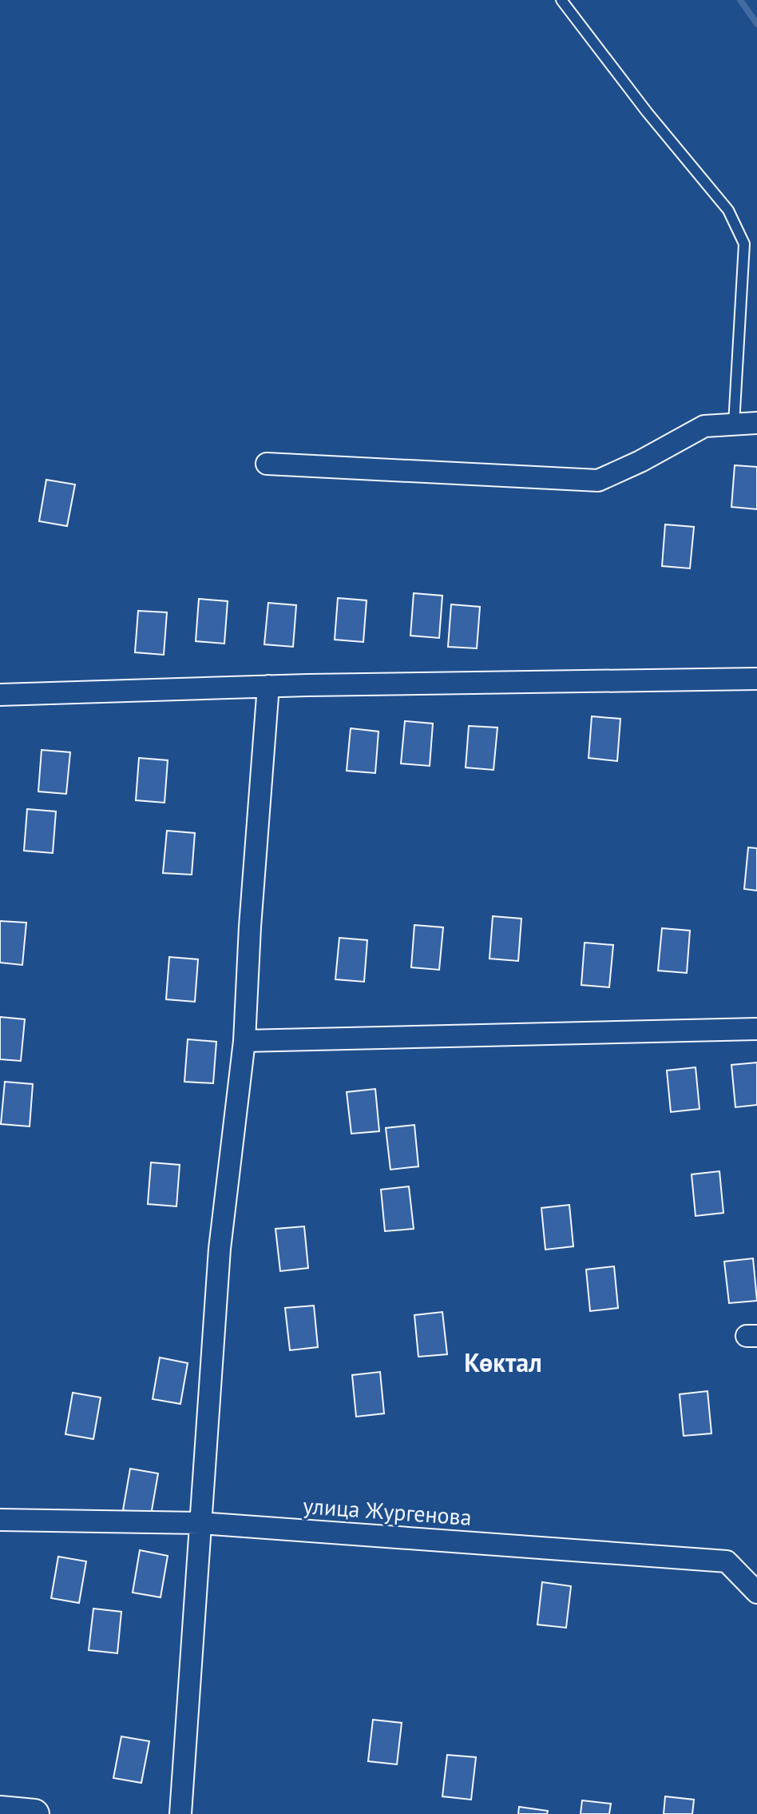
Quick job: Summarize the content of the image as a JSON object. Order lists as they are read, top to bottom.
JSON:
{
  "streets": {
    "street": ["улица Жургенова"]
  },
  "districts": ["Көктал"]
}
